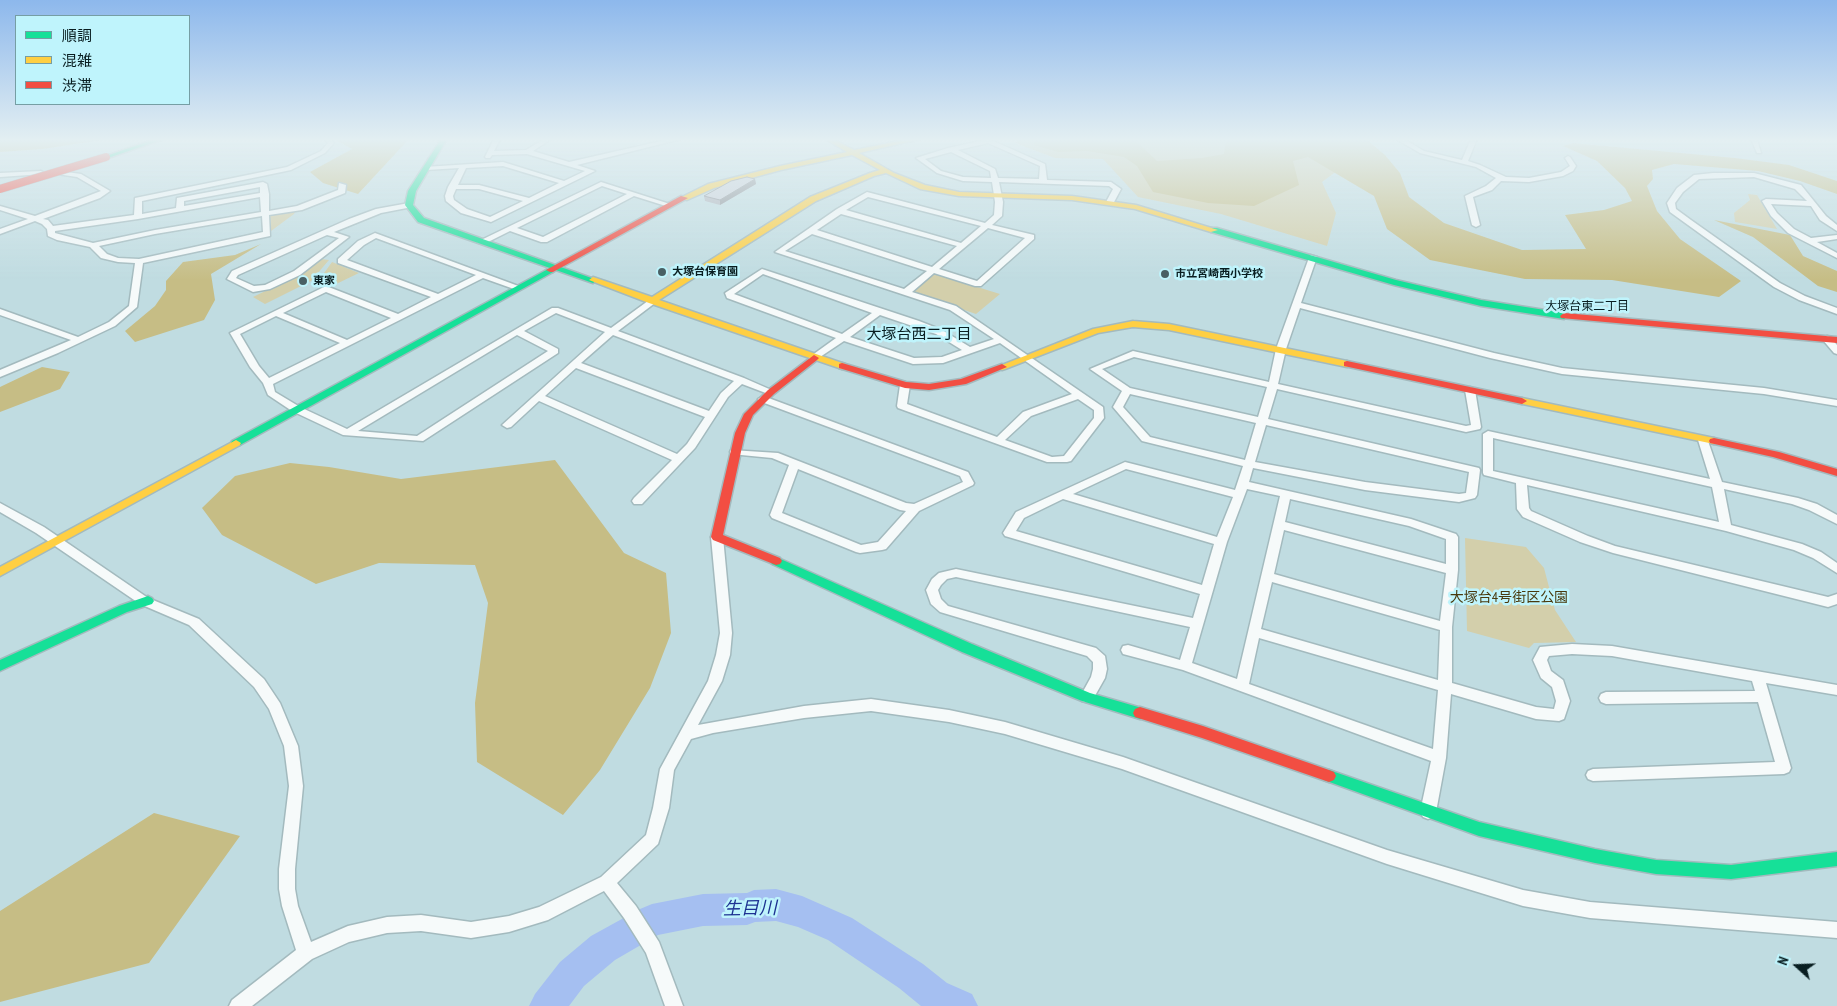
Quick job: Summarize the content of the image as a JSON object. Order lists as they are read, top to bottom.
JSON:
{
  "districts": ["大塚台東二丁目", "大塚台西二丁目"],
  "water": ["生目川"],
  "parks": ["大塚台4号街区公園"],
  "places": ["大塚台保育園", "市立宮崎西小学校", "東家"],
  "legend": ["順調", "混雑", "渋滞"],
  "north": "left"
}
